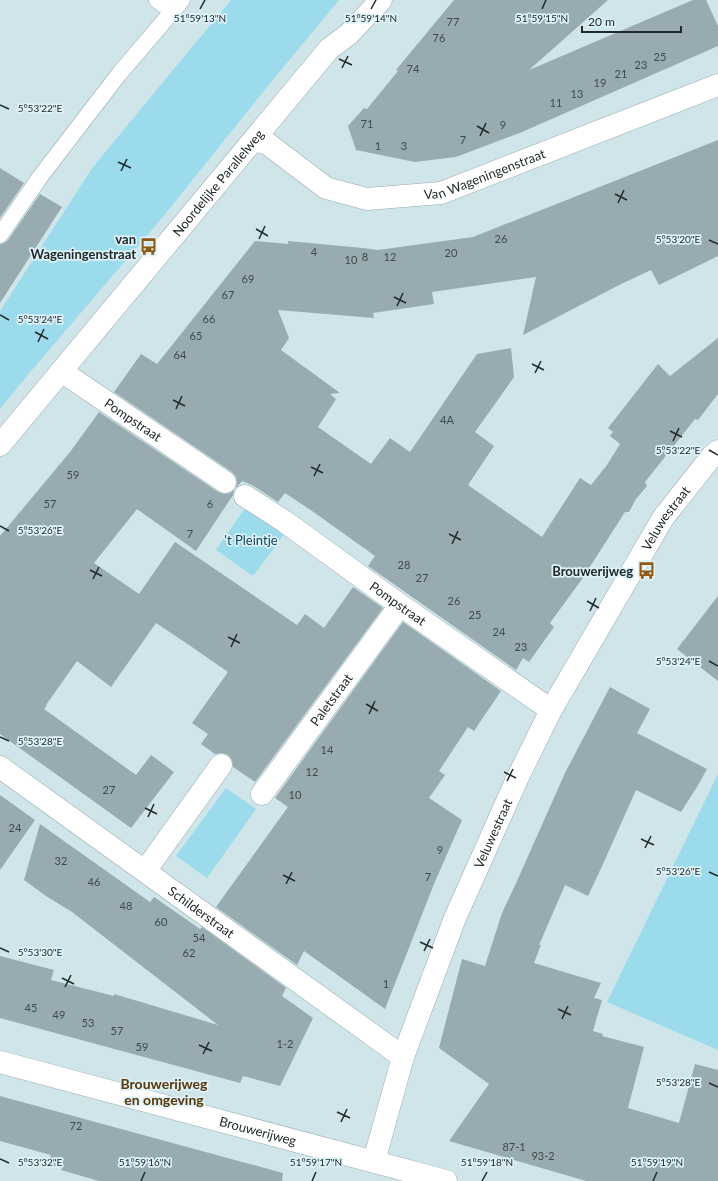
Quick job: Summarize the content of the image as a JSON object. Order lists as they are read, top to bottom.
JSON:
{
  "streets": {
    "street": [
      "Van Wageningenstraat",
      "Noordelijke Parallelweg",
      "Pompstraat",
      "Veluwestraat",
      "Paletstraat",
      "Schilderstraat",
      "Brouwerijweg"
    ]
  },
  "crossings": [
    ["Van Wageningenstraat", "Noordelijke Parallelweg"],
    ["Noordelijke Parallelweg", "Pompstraat"],
    ["Pompstraat", "Veluwestraat"],
    ["Pompstraat", "Paletstraat"],
    ["Veluwestraat", "Schilderstraat"],
    ["Veluwestraat", "Brouwerijweg"]
  ],
  "districts": ["Brouwerijweg en omgeving"],
  "parks": ["'t Pleintje"],
  "places": {
    "bus stop": ["van Wageningenstraat", "Brouwerijweg"]
  },
  "house_numbers": [
    "77",
    "76",
    "25",
    "23",
    "74",
    "21",
    "19",
    "13",
    "11",
    "71",
    "9",
    "7",
    "1",
    "3",
    "26",
    "4",
    "20",
    "8",
    "12",
    "10",
    "69",
    "67",
    "66",
    "65",
    "64",
    "4A",
    "59",
    "57",
    "6",
    "7",
    "28",
    "27",
    "26",
    "25",
    "24",
    "23",
    "14",
    "12",
    "27",
    "10",
    "24",
    "9",
    "32",
    "7",
    "46",
    "48",
    "60",
    "54",
    "62",
    "1",
    "45",
    "49",
    "53",
    "57",
    "1-2",
    "59",
    "72",
    "87-1",
    "93-2"
  ],
  "scale_bar": "20 m",
  "coordinates": [
    "51°59'13\"N",
    "51°59'14\"N",
    "51°59'15\"N",
    "5°53'22\"E",
    "5°53'20\"E",
    "5°53'24\"E",
    "5°53'26\"E",
    "5°53'28\"E",
    "5°53'30\"E",
    "51°59'16\"N",
    "51°59'17\"N",
    "51°59'18\"N",
    "51°59'19\"N",
    "5°53'32\"E"
  ]
}
